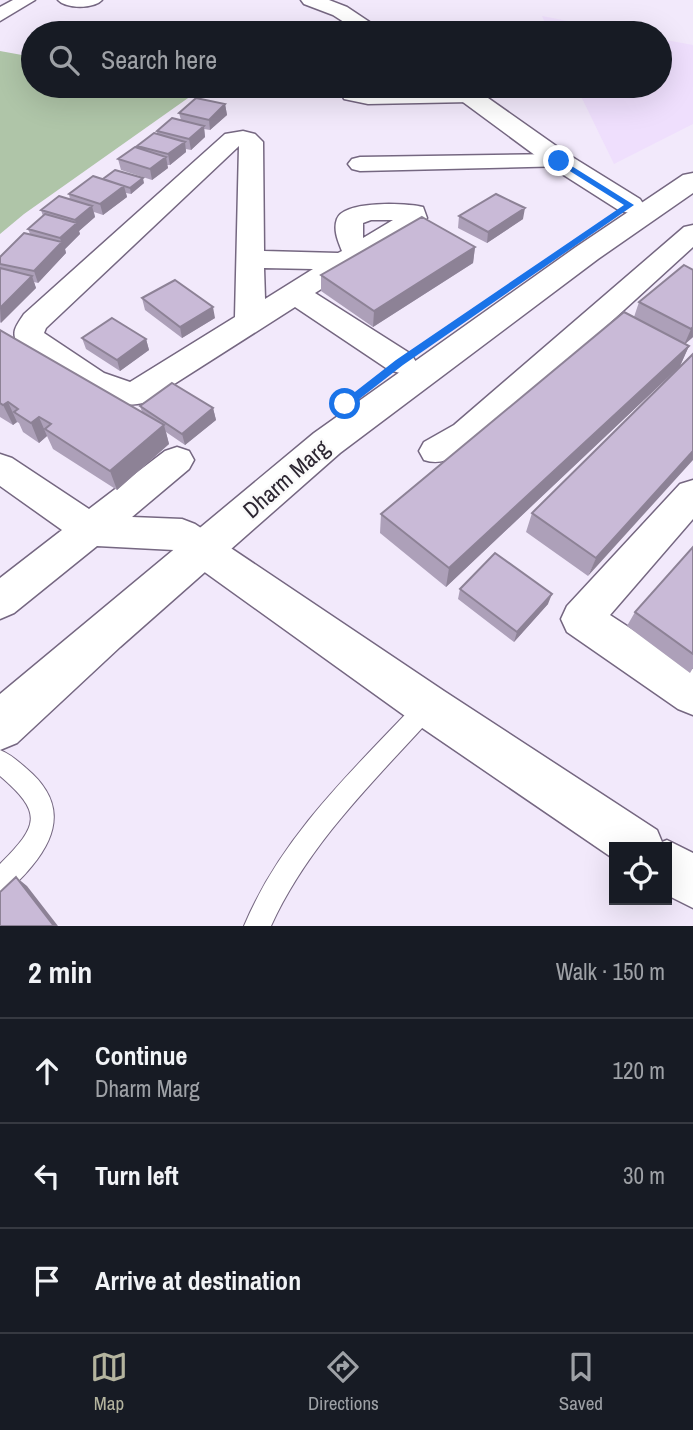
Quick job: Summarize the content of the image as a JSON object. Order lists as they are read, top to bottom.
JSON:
{
  "streets": {
    "main road": ["Dharm Marg"]
  },
  "page": {
    "search": "Search here",
    "heading": ["2 min", "Walk · 150 m"],
    "list": [
      ["Continue", "Dharm Marg", "120 m"],
      ["Turn left", "30 m"],
      "Arrive at destination"
    ],
    "nav": ["Map", "Directions", "Saved"]
  }
}
